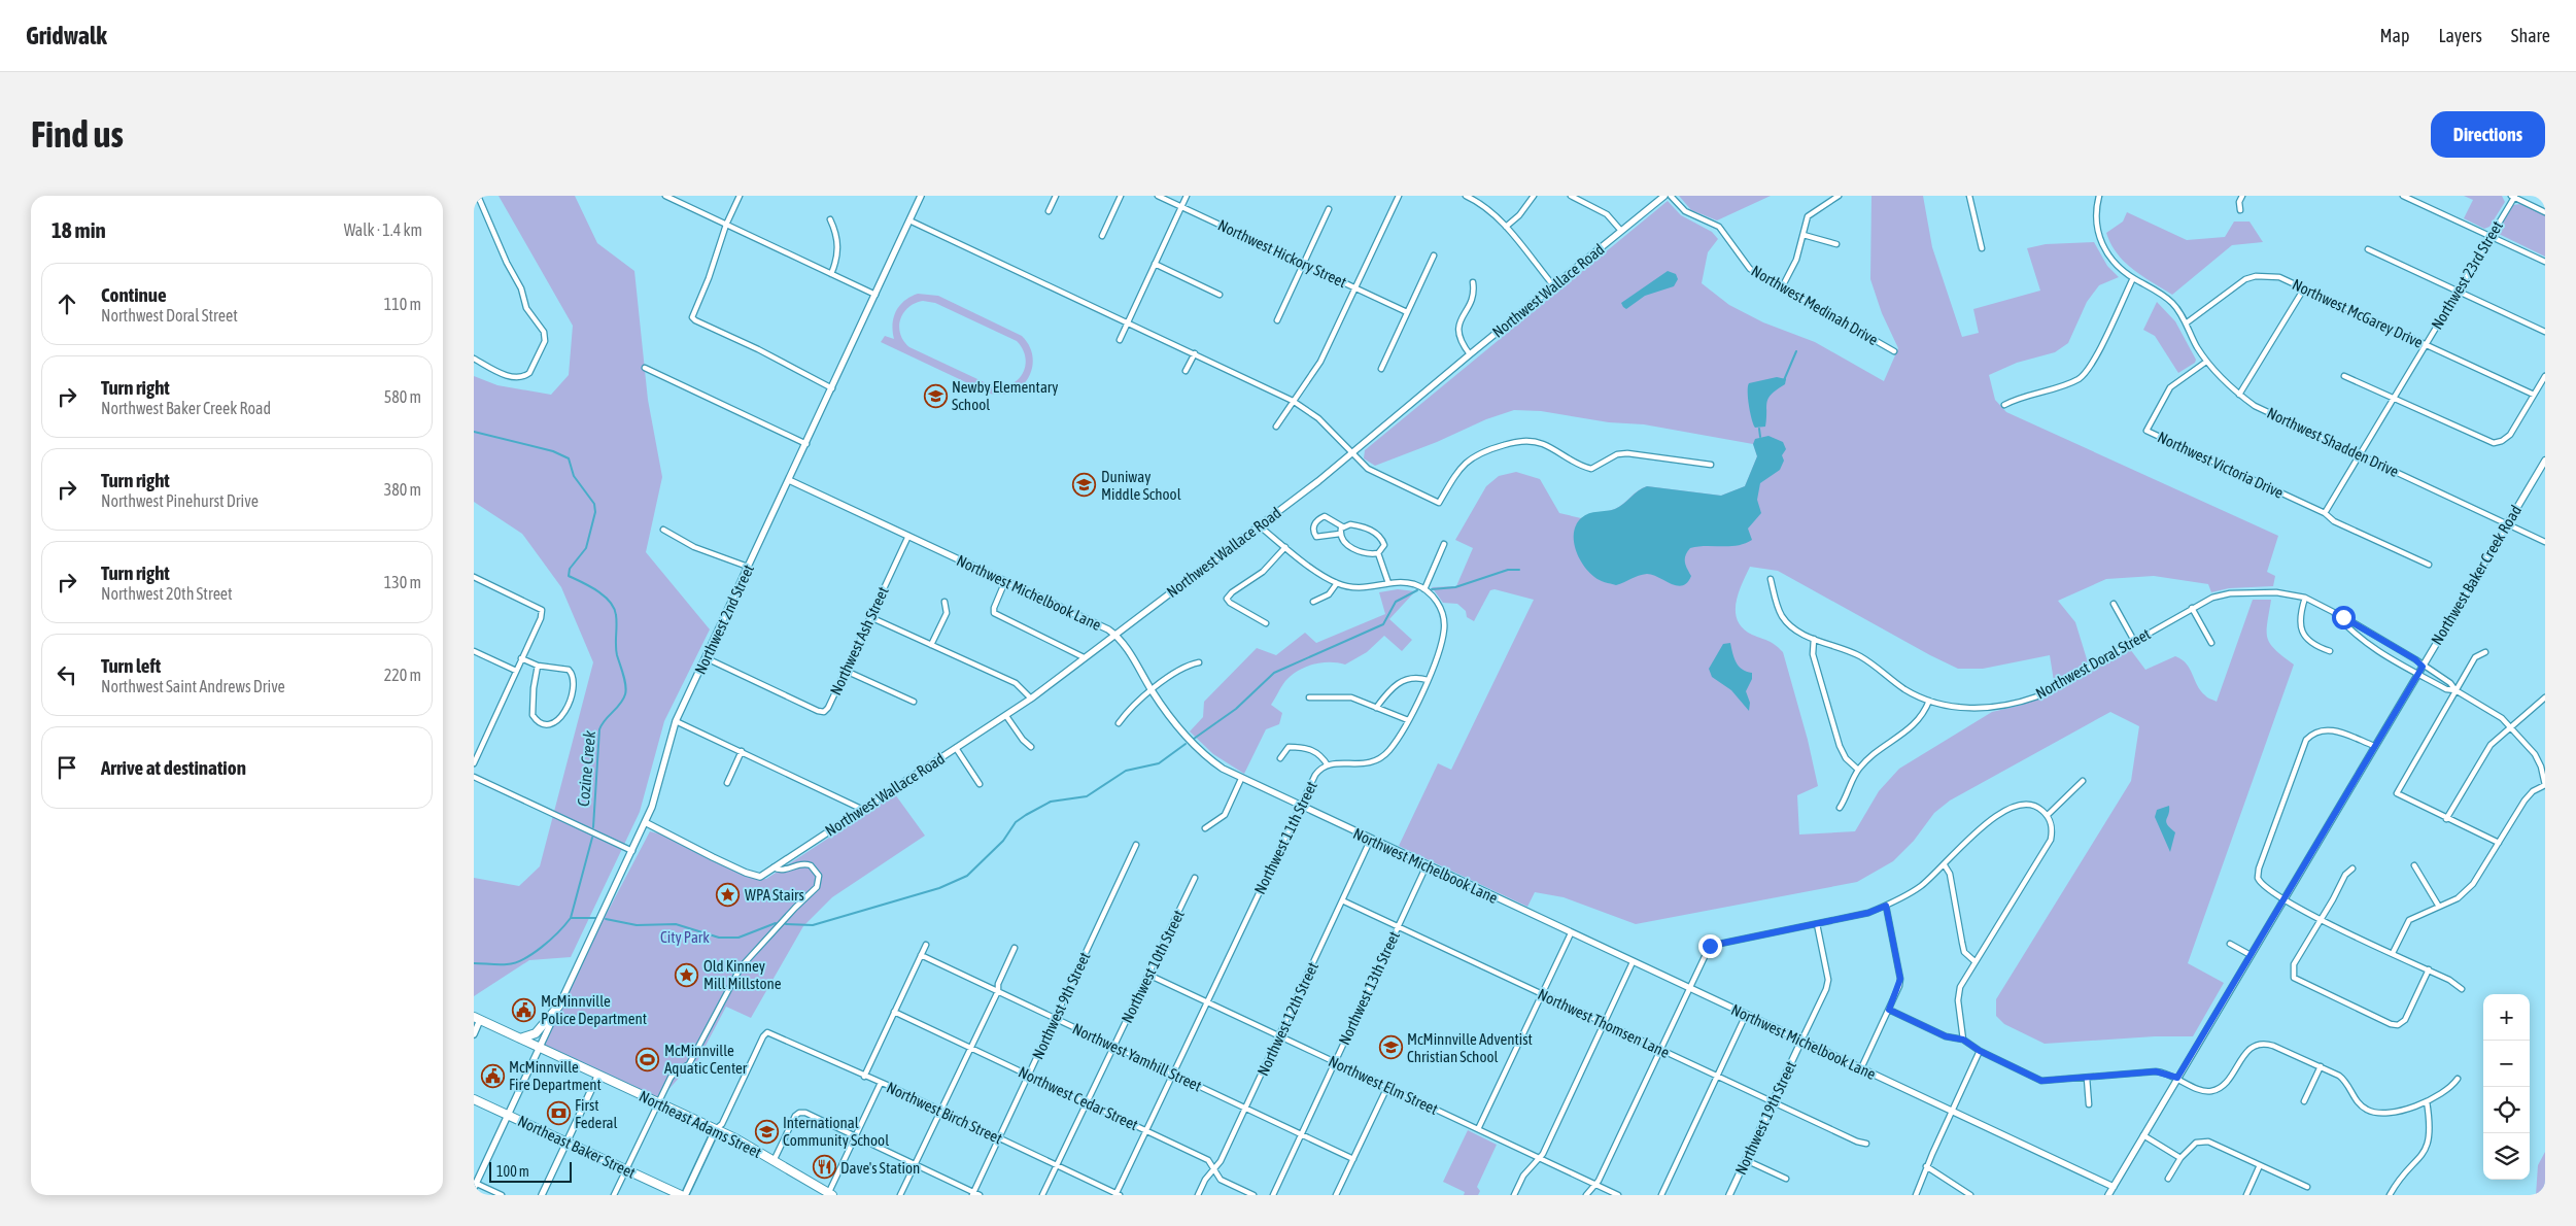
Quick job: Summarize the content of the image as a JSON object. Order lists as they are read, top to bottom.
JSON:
{
  "streets": {
    "highway": ["Northeast Adams Street", "Northeast Baker Street"],
    "street": [
      "Northwest Hickory Street",
      "Northwest 23rd Street",
      "Northwest Wallace Road",
      "Northwest Medinah Drive",
      "Northwest McGarey Drive",
      "Northwest Shadden Drive",
      "Northwest Victoria Drive",
      "Northwest Baker Creek Road",
      "Northwest Michelbook Lane",
      "Northwest 2nd Street",
      "Northwest Ash Street",
      "Northwest Doral Street",
      "Northwest 11th Street",
      "Northwest 10th Street",
      "Northwest 13th Street",
      "Northwest 9th Street",
      "Northwest 12th Street",
      "Northwest Thomsen Lane",
      "Northwest Yamhill Street",
      "Northwest Elm Street",
      "Northwest Cedar Street",
      "Northwest Birch Street",
      "Northwest 19th Street"
    ]
  },
  "crossings": [
    ["Northwest 23rd Street", "Northwest McGarey Drive"],
    ["Northwest 23rd Street", "Northwest Shadden Drive"],
    ["Northwest 23rd Street", "Northwest Victoria Drive"],
    ["Northwest Wallace Road", "Northwest Michelbook Lane"],
    ["Northwest Wallace Road", "Northwest 2nd Street"],
    ["Northwest McGarey Drive", "Northwest Shadden Drive"],
    ["Northwest Shadden Drive", "Northwest Victoria Drive"],
    ["Northwest Shadden Drive", "Northwest Baker Creek Road"],
    ["Northwest Baker Creek Road", "Northwest Michelbook Lane"],
    ["Northwest Baker Creek Road", "Northwest Doral Street"],
    ["Northwest Michelbook Lane", "Northwest 2nd Street"],
    ["Northwest Michelbook Lane", "Northwest Ash Street"],
    ["Northwest Michelbook Lane", "Northwest 11th Street"],
    ["Northwest Michelbook Lane", "Northwest 13th Street"],
    ["Northwest Michelbook Lane", "Northwest 12th Street"],
    ["Northwest Michelbook Lane", "Northwest 19th Street"],
    ["Northwest 2nd Street", "Northwest Ash Street"],
    ["Northwest 2nd Street", "Northeast Adams Street"],
    ["Northwest 2nd Street", "Northeast Baker Street"],
    ["Northwest 11th Street", "Northwest Yamhill Street"],
    ["Northwest 11th Street", "Northwest Elm Street"],
    ["Northwest 11th Street", "Northwest Cedar Street"],
    ["Northwest 11th Street", "Northwest Birch Street"],
    ["Northwest 10th Street", "Northwest Yamhill Street"],
    ["Northwest 10th Street", "Northwest Elm Street"],
    ["Northwest 10th Street", "Northwest Cedar Street"],
    ["Northwest 10th Street", "Northwest Birch Street"],
    ["Northwest 13th Street", "Northwest Thomsen Lane"],
    ["Northwest 13th Street", "Northwest Yamhill Street"],
    ["Northwest 13th Street", "Northwest Elm Street"],
    ["Northwest 9th Street", "Northwest Yamhill Street"],
    ["Northwest 9th Street", "Northwest Cedar Street"],
    ["Northwest 9th Street", "Northwest Birch Street"],
    ["Northwest 12th Street", "Northwest Thomsen Lane"],
    ["Northwest 12th Street", "Northwest Yamhill Street"],
    ["Northwest 12th Street", "Northwest Elm Street"],
    ["Northwest 12th Street", "Northwest Cedar Street"],
    ["Northwest Thomsen Lane", "Northwest 19th Street"],
    ["Northwest Birch Street", "Northeast Adams Street"]
  ],
  "water": ["Cozine Creek"],
  "parks": ["City Park"],
  "places": {
    "school or university": [
      "Newby Elementary School",
      "Duniway Middle School",
      "McMinnville Adventist Christian School",
      "International Community School"
    ],
    "place": ["WPA Stairs", "Old Kinney Mill Millstone"],
    "public building": ["McMinnville Police Department", "McMinnville Fire Department"],
    "sports": ["McMinnville Aquatic Center"],
    "bank": ["First Federal"],
    "restaurant": ["Dave's Station"]
  },
  "scale_bar": "100 m",
  "page": {
    "header": "Gridwalk",
    "nav": ["Map", "Layers", "Share"],
    "buttons": "Directions",
    "title": "Find us",
    "heading": ["18 min", "Walk · 1.4 km"],
    "list": [
      ["Continue", "Northwest Doral Street", "110 m"],
      ["Turn right", "Northwest Baker Creek Road", "580 m"],
      ["Turn right", "Northwest Pinehurst Drive", "380 m"],
      ["Turn right", "Northwest 20th Street", "130 m"],
      ["Turn left", "Northwest Saint Andrews Drive", "220 m"],
      "Arrive at destination"
    ],
    "map_buttons": ["+", "−"],
    "scale": "100 m"
  }
}
